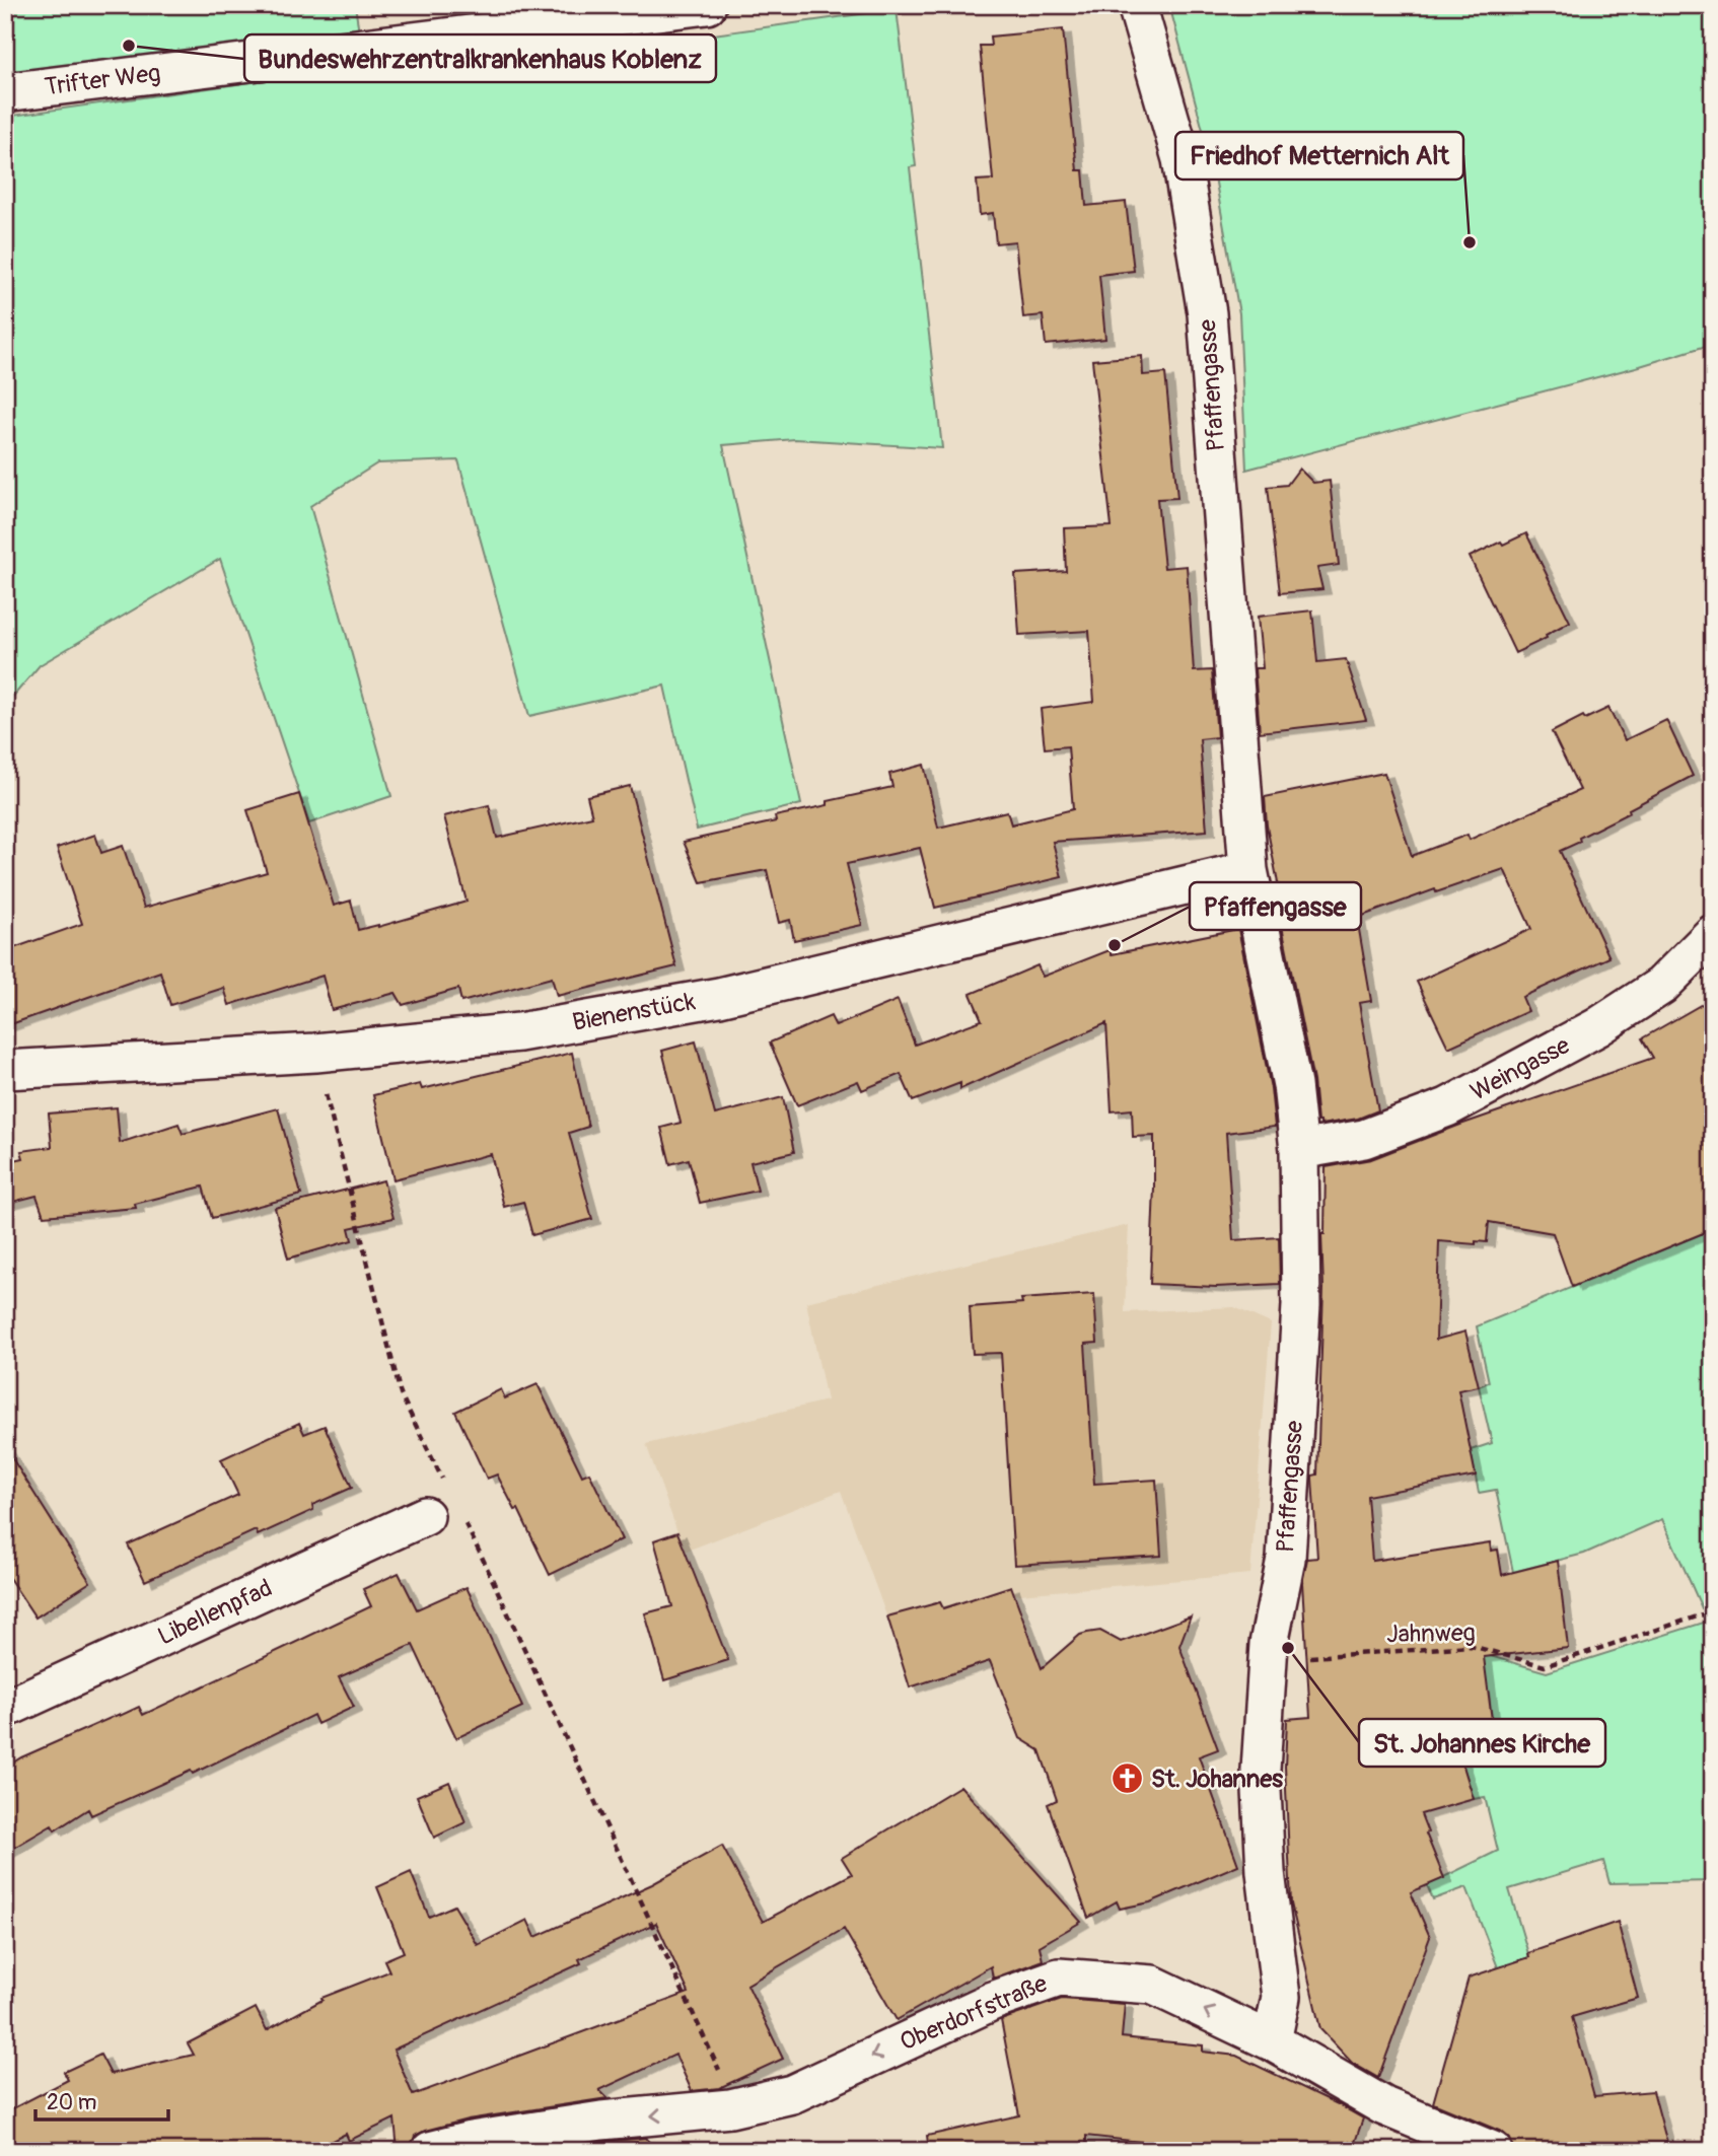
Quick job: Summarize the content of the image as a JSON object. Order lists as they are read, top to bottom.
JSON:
{
  "streets": {
    "street": [
      "Trifter Weg",
      "Pfaffengasse",
      "Bienenstück",
      "Weingasse",
      "Libellenpfad",
      "Oberdorfstraße"
    ],
    "path": ["Jahnweg"]
  },
  "crossings": [
    ["Pfaffengasse", "Bienenstück"],
    ["Pfaffengasse", "Weingasse"],
    ["Pfaffengasse", "Jahnweg"],
    ["Pfaffengasse", "Oberdorfstraße"]
  ],
  "one_way": ["Oberdorfstraße"],
  "places": {
    "other": [
      "Bundeswehrzentralkrankenhaus Koblenz",
      "Friedhof Metternich Alt",
      "Pfaffengasse",
      "St. Johannes Kirche"
    ],
    "church": ["St. Johannes"]
  },
  "scale_bar": "20 m"
}
